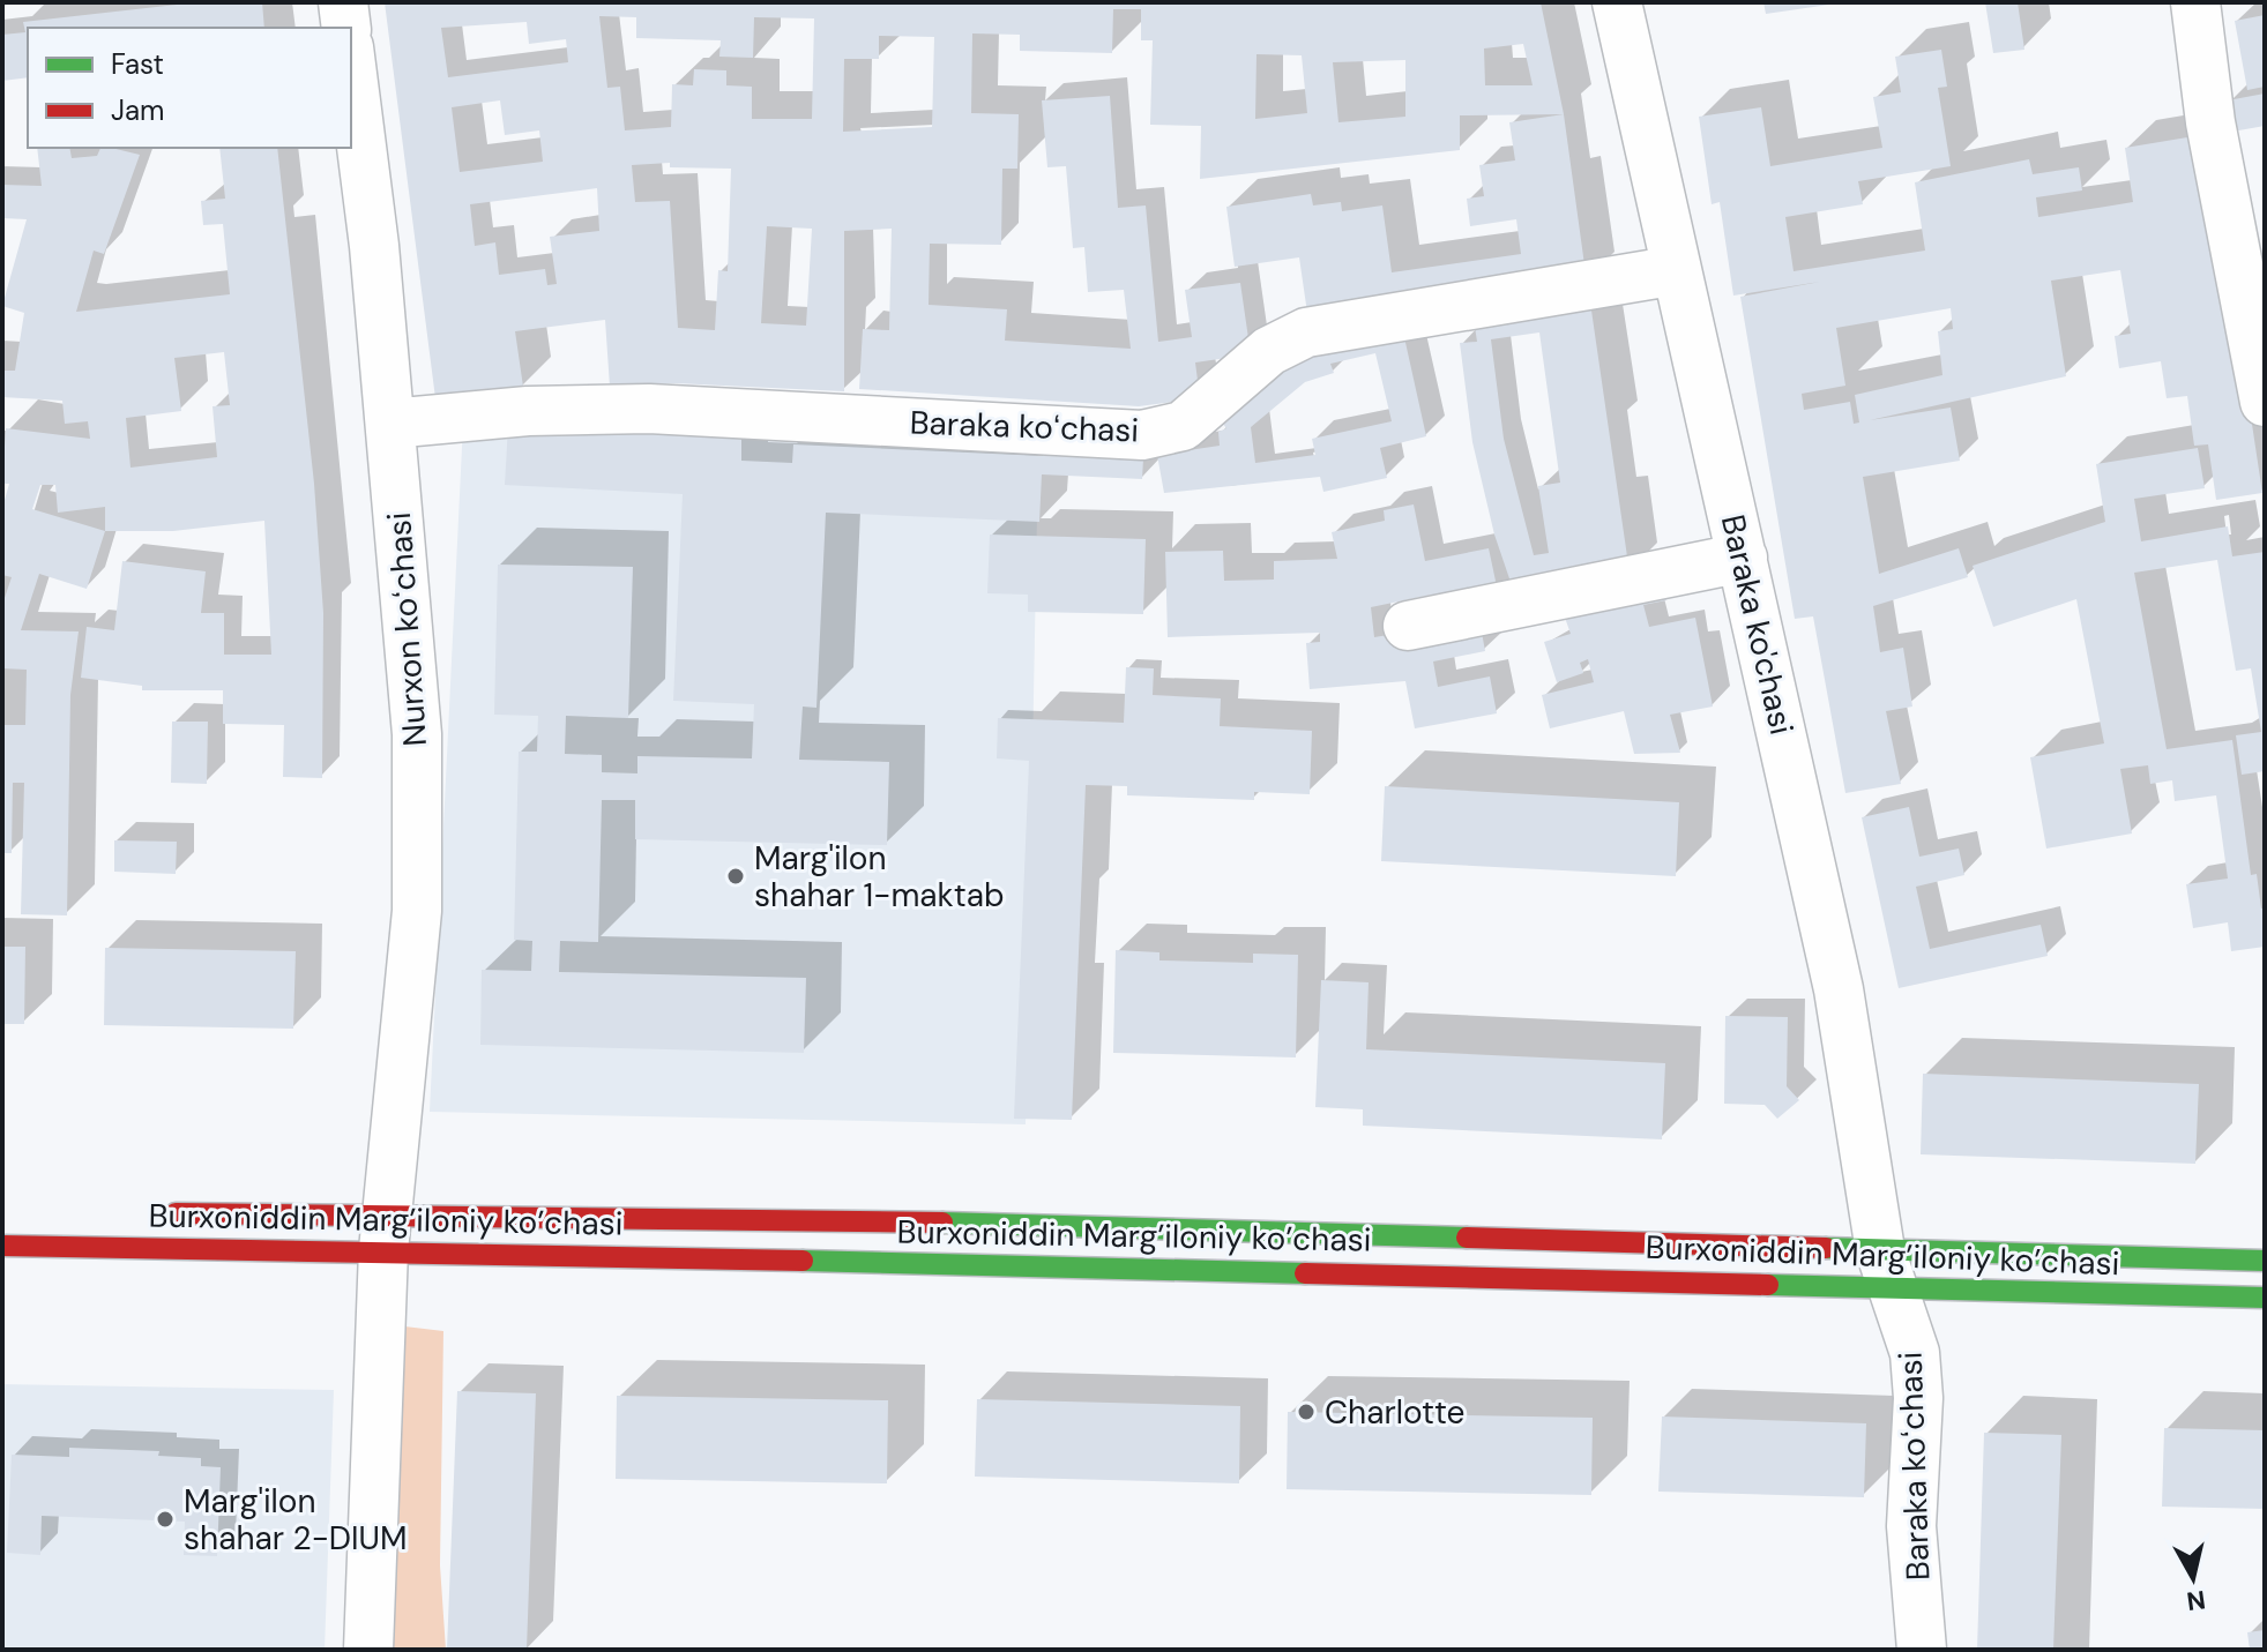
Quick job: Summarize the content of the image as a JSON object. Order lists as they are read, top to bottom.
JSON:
{
  "streets": {
    "main road": ["Burxoniddin Marg’iloniy ko’chasi"],
    "street": ["Baraka koʻchasi", "Baraka ko'chasi", "Nurxon koʻchasi"]
  },
  "crossings": [
    ["Baraka koʻchasi", "Baraka ko'chasi"],
    ["Baraka koʻchasi", "Nurxon koʻchasi"],
    ["Baraka koʻchasi", "Burxoniddin Marg’iloniy ko’chasi"],
    ["Baraka ko'chasi", "Burxoniddin Marg’iloniy ko’chasi"],
    ["Nurxon koʻchasi", "Burxoniddin Marg’iloniy ko’chasi"]
  ],
  "places": ["Marg'ilon shahar 1-maktab", "Charlotte", "Marg'ilon shahar 2-DIUM"],
  "legend": ["Fast", "Jam"],
  "north": "bottom"
}
